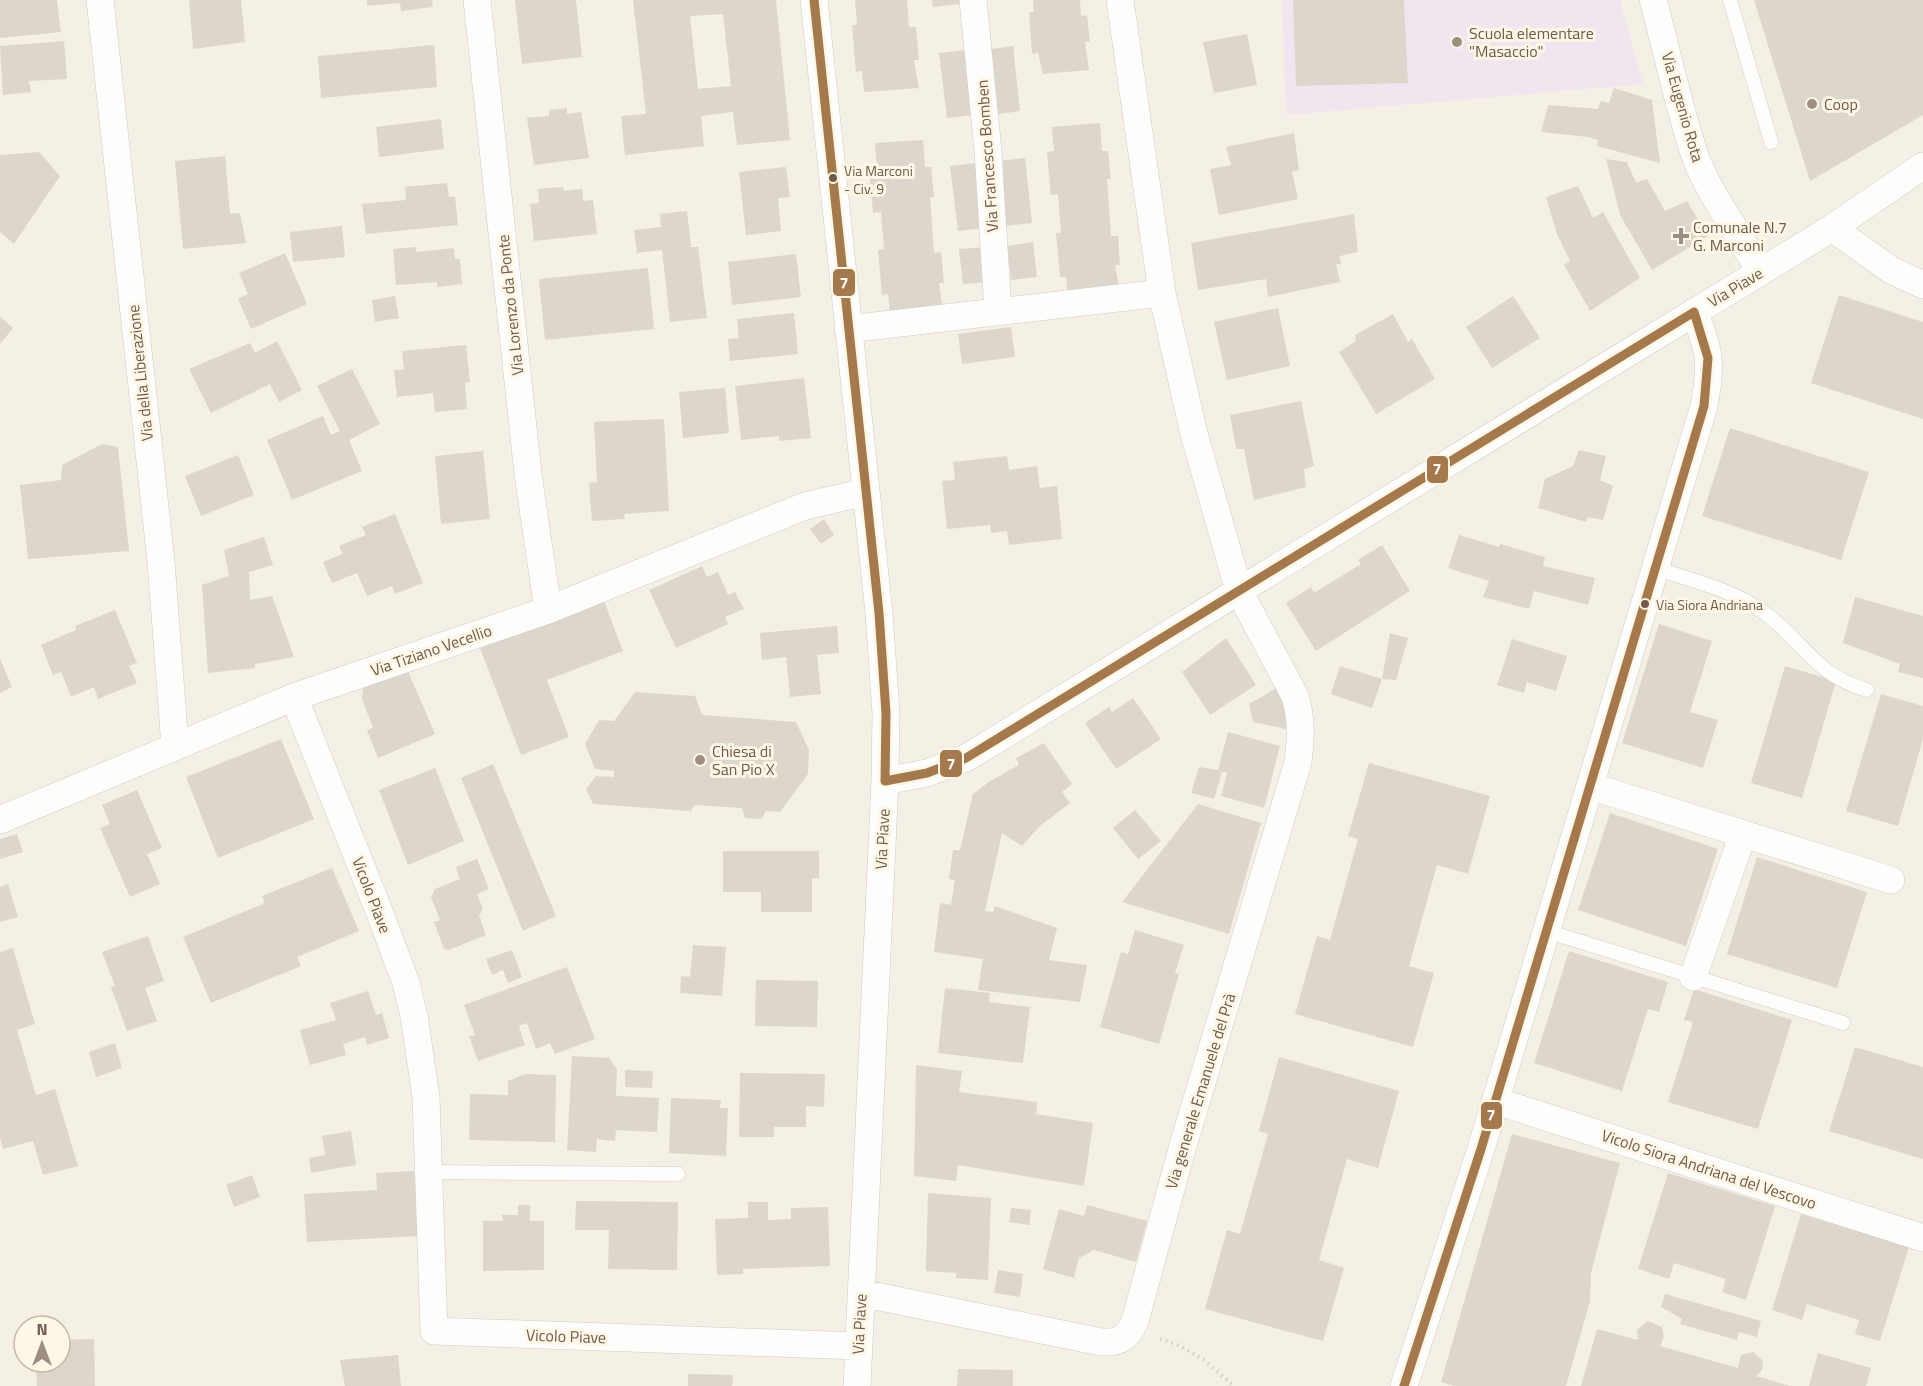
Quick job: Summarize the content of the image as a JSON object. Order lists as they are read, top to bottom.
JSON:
{
  "streets": {
    "street": [
      "Via Eugenio Rota",
      "Via Francesco Bomben",
      "Via Piave",
      "Via Lorenzo da Ponte",
      "Via della Liberazione",
      "Via Tiziano Vecellio",
      "Vicolo Piave",
      "Via generale Emanuele del Prà",
      "Vicolo Siora Andriana del Vescovo"
    ]
  },
  "crossings": [
    ["Via Eugenio Rota", "Via Piave"],
    ["Via Piave", "Vicolo Piave"],
    ["Via Piave", "Via generale Emanuele del Prà"],
    ["Via Lorenzo da Ponte", "Via Tiziano Vecellio"],
    ["Via della Liberazione", "Via Tiziano Vecellio"],
    ["Via Tiziano Vecellio", "Vicolo Piave"]
  ],
  "places": {
    "other": [
      "Scuola elementare \"Masaccio\"",
      "Coop",
      "Via Marconi - Civ. 9",
      "Via Siora Andriana",
      "Chiesa di San Pio X"
    ],
    "health": ["Comunale N.7 G. Marconi"]
  },
  "lines": ["transit line 7"],
  "north": "top"
}
